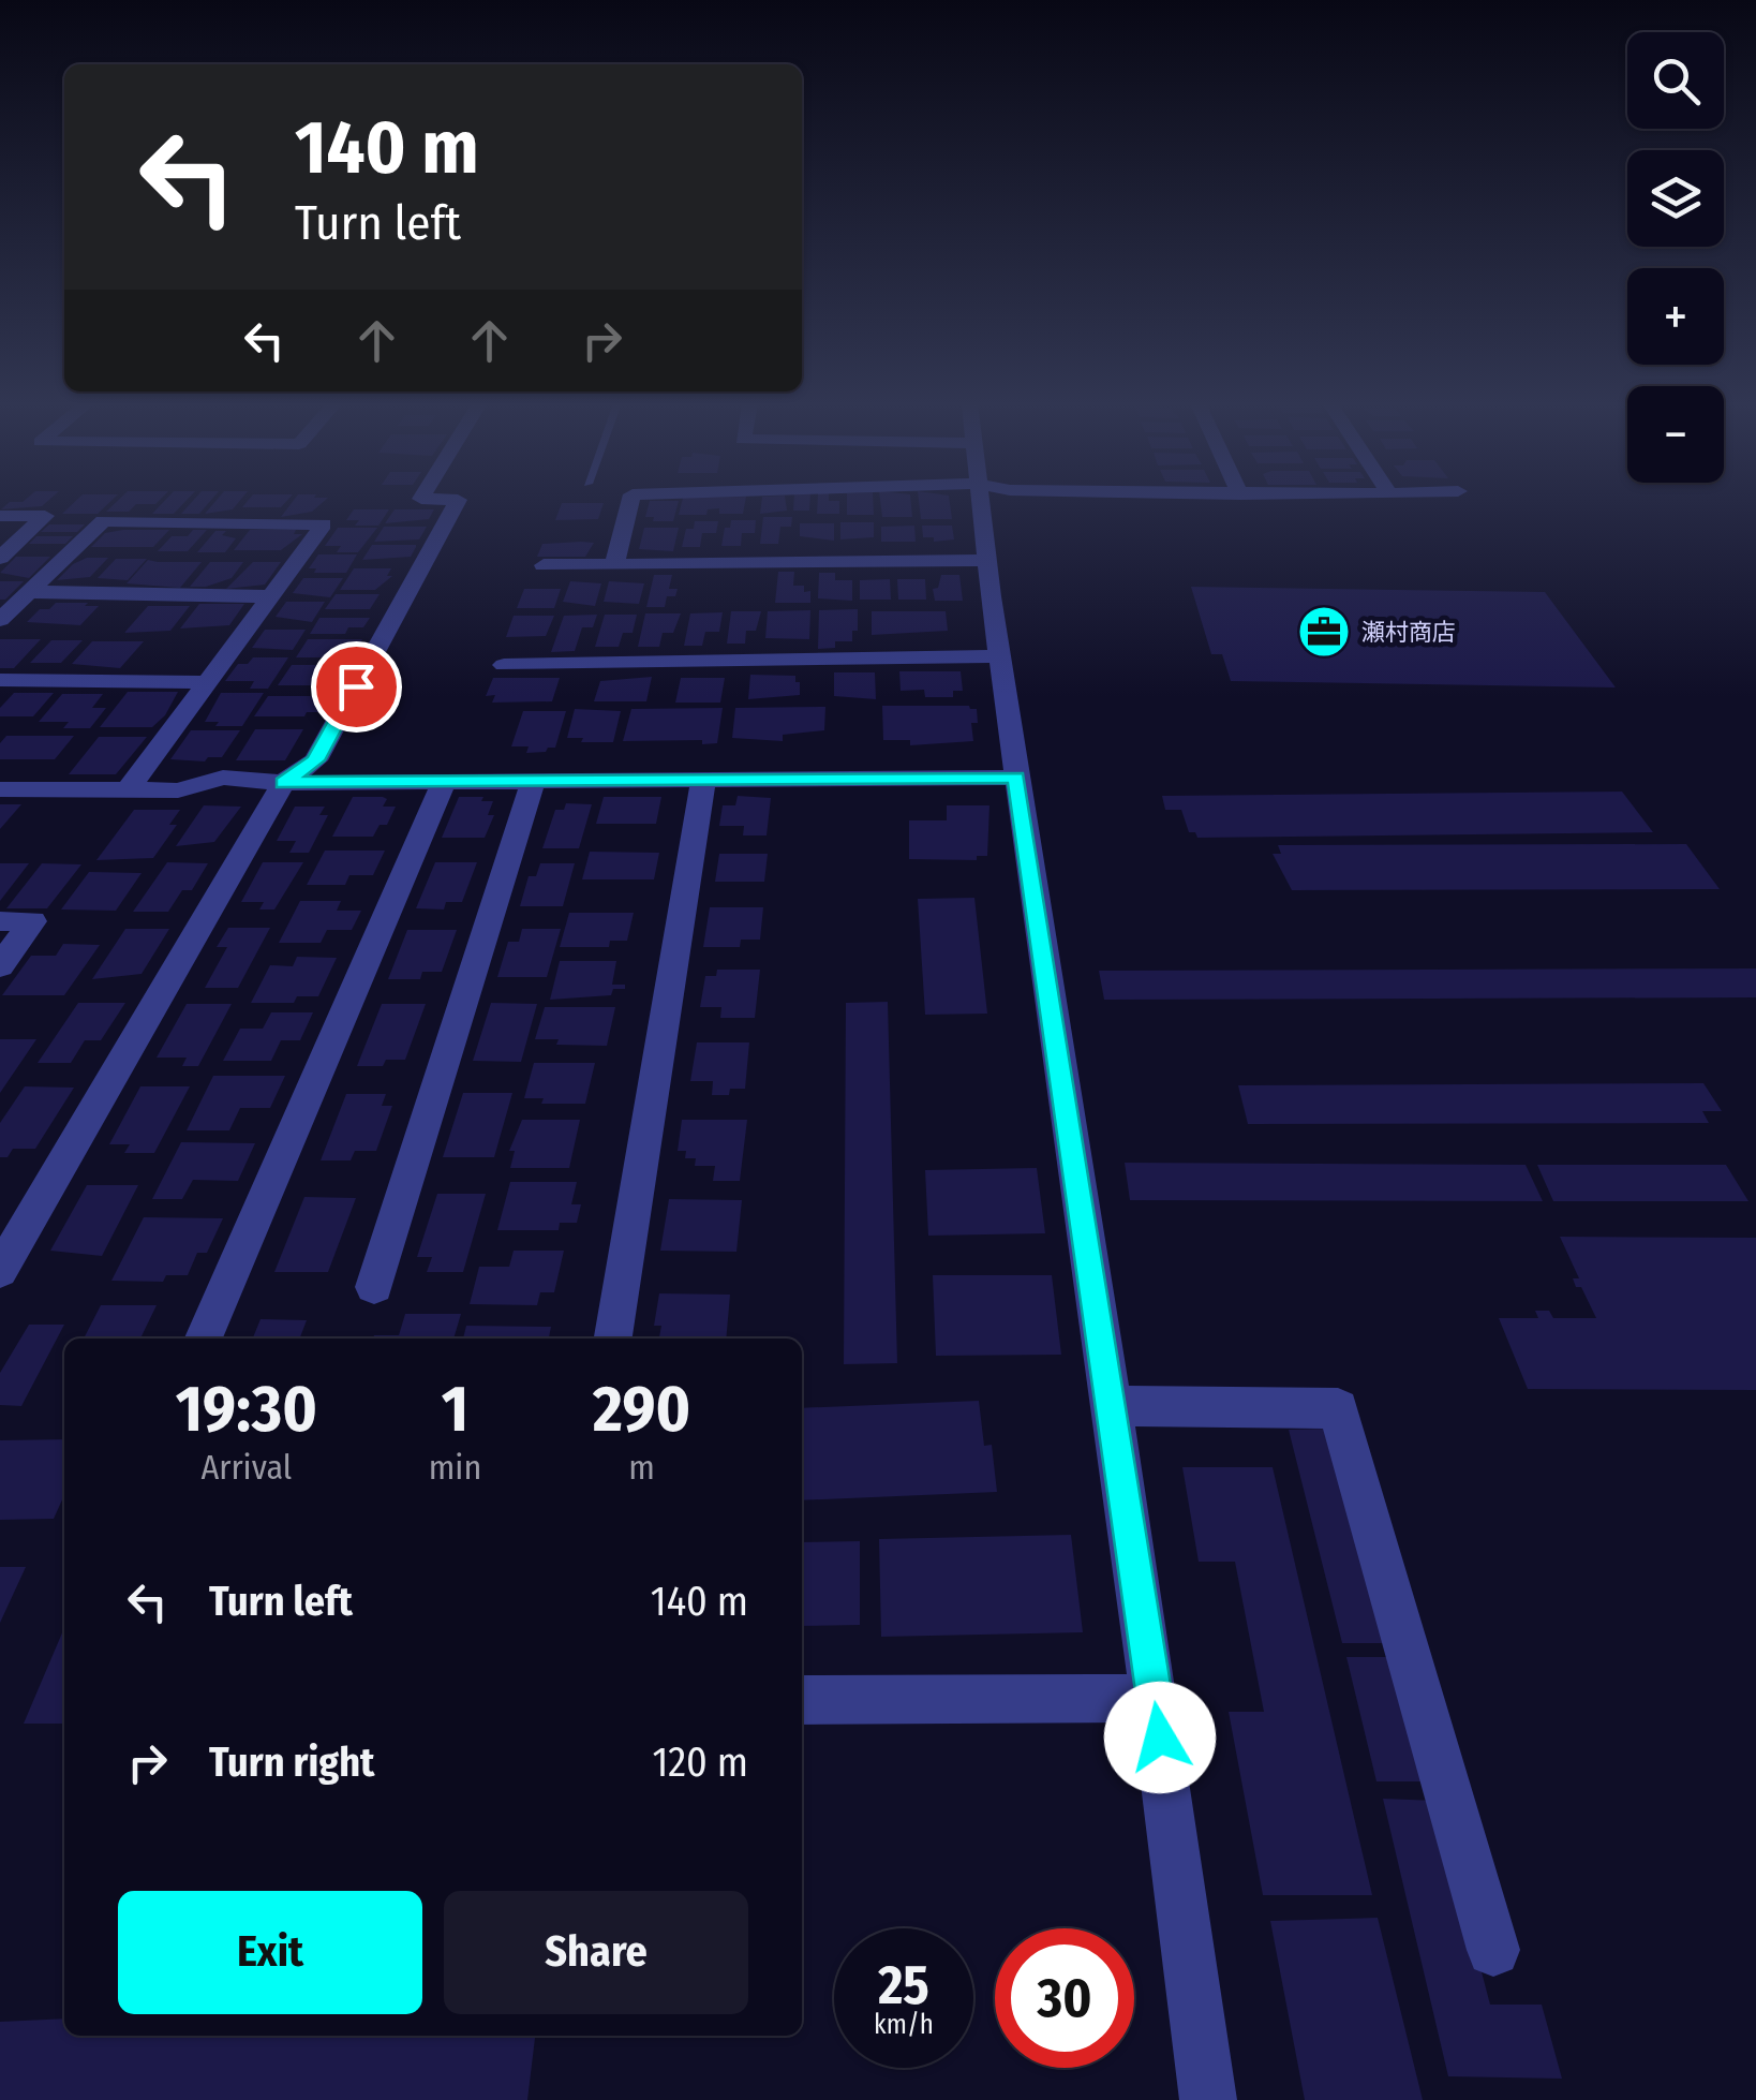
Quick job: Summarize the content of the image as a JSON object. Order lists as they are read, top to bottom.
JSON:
{
  "places": {
    "office": ["瀬村商店"]
  },
  "page": {
    "map_buttons": ["+", "−"],
    "turn": ["140 m", "Turn left"],
    "eta": [
      "19:30",
      "Arrival",
      "1",
      "min",
      "290",
      "m"
    ],
    "list": [
      {
        "name": "Turn left",
        "value": "140 m"
      },
      {
        "name": "Turn right",
        "value": "120 m"
      }
    ],
    "buttons": ["Exit", "Share"],
    "speed": "25 km/h",
    "limit": "30"
  }
}
